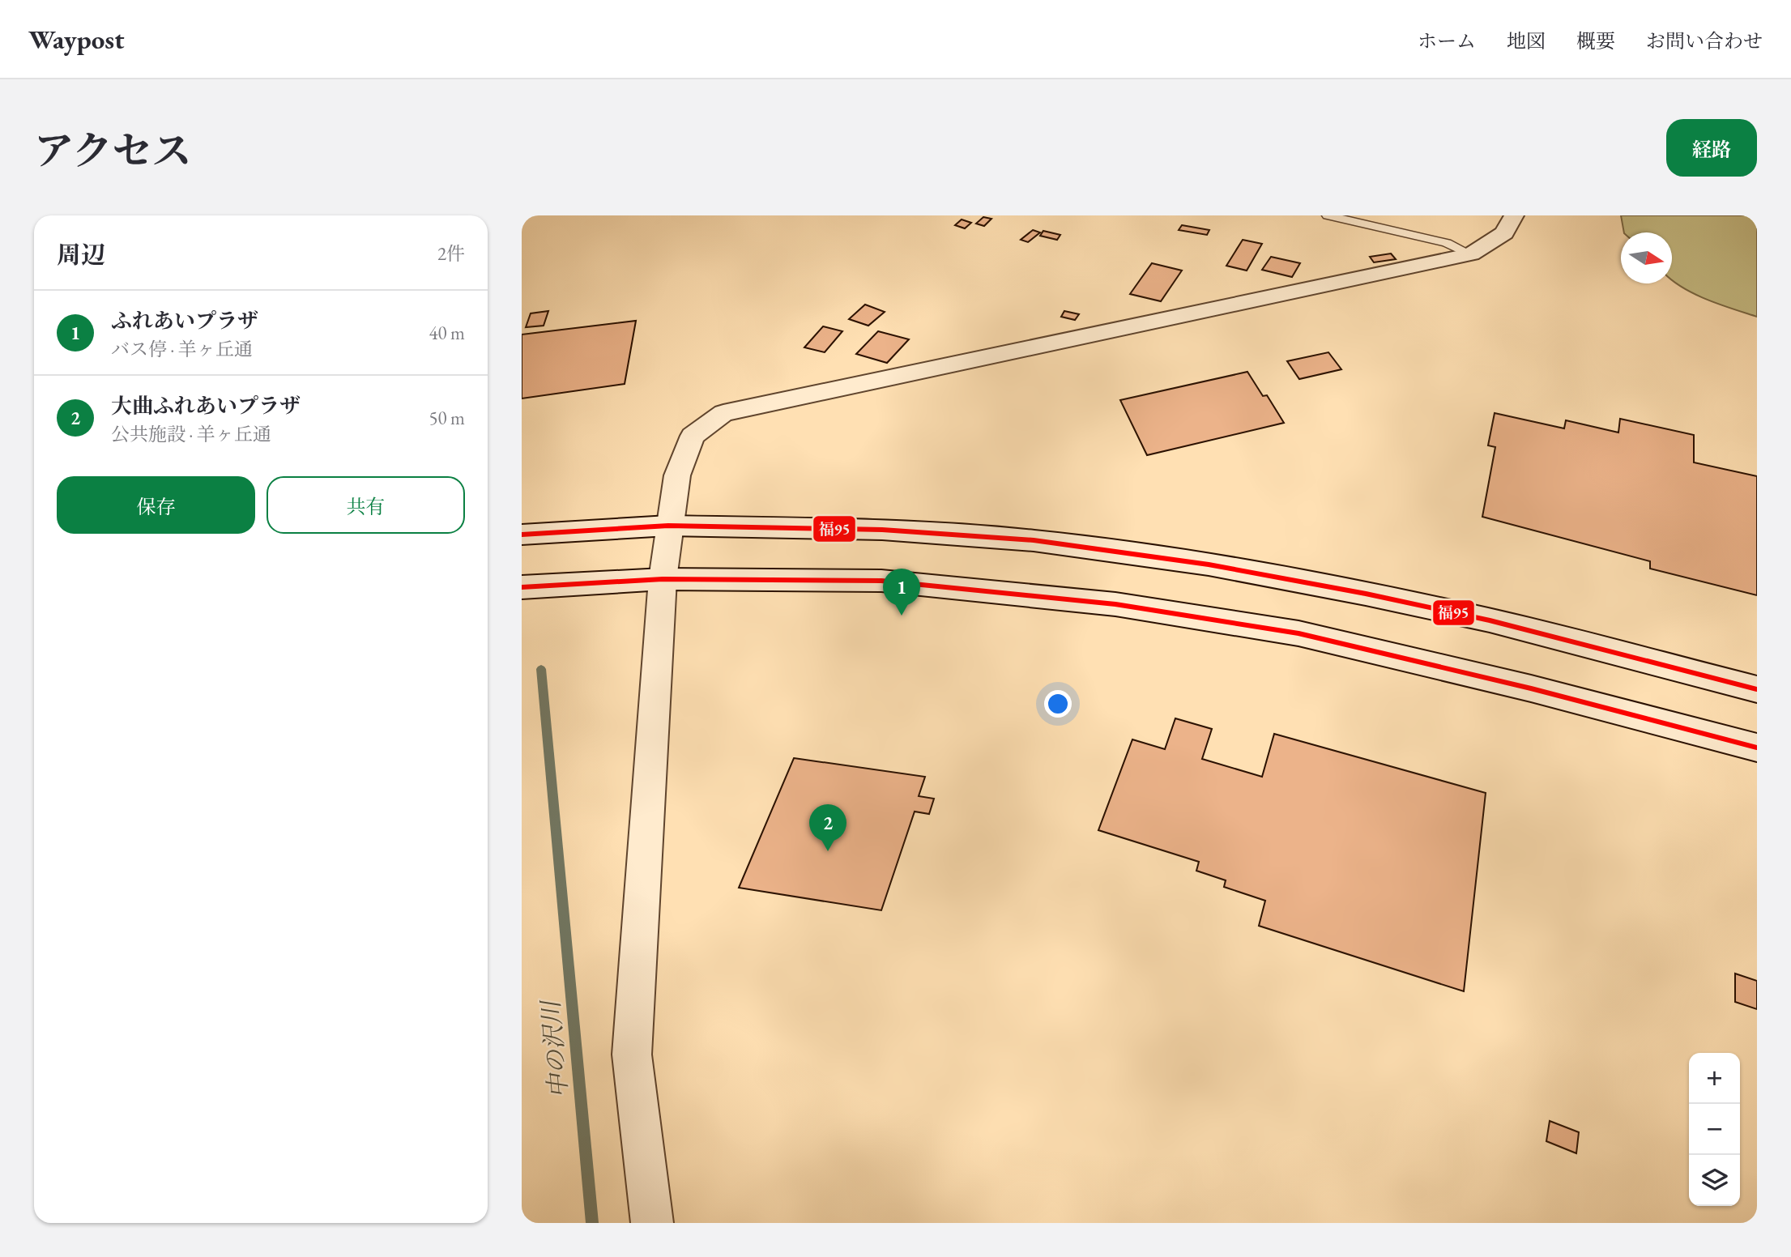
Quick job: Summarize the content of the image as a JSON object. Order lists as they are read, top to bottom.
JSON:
{
  "water": ["中の沢川"],
  "lines": ["transit line 福95"],
  "north": "right",
  "page": {
    "header": "Waypost",
    "nav": [
      "ホーム",
      "地図",
      "概要",
      "お問い合わせ"
    ],
    "title": "アクセス",
    "buttons": [
      "経路",
      ["保存", "共有"]
    ],
    "heading": ["周辺", "2件"],
    "list": [
      {
        "mark": "1",
        "name": "ふれあいプラザ",
        "note": "バス停 · 羊ヶ丘通",
        "value": "40 m"
      },
      {
        "mark": "2",
        "name": "大曲ふれあいプラザ",
        "note": "公共施設 · 羊ヶ丘通",
        "value": "50 m"
      }
    ],
    "pins": ["1", "2"],
    "map_buttons": ["+", "−"]
  }
}
